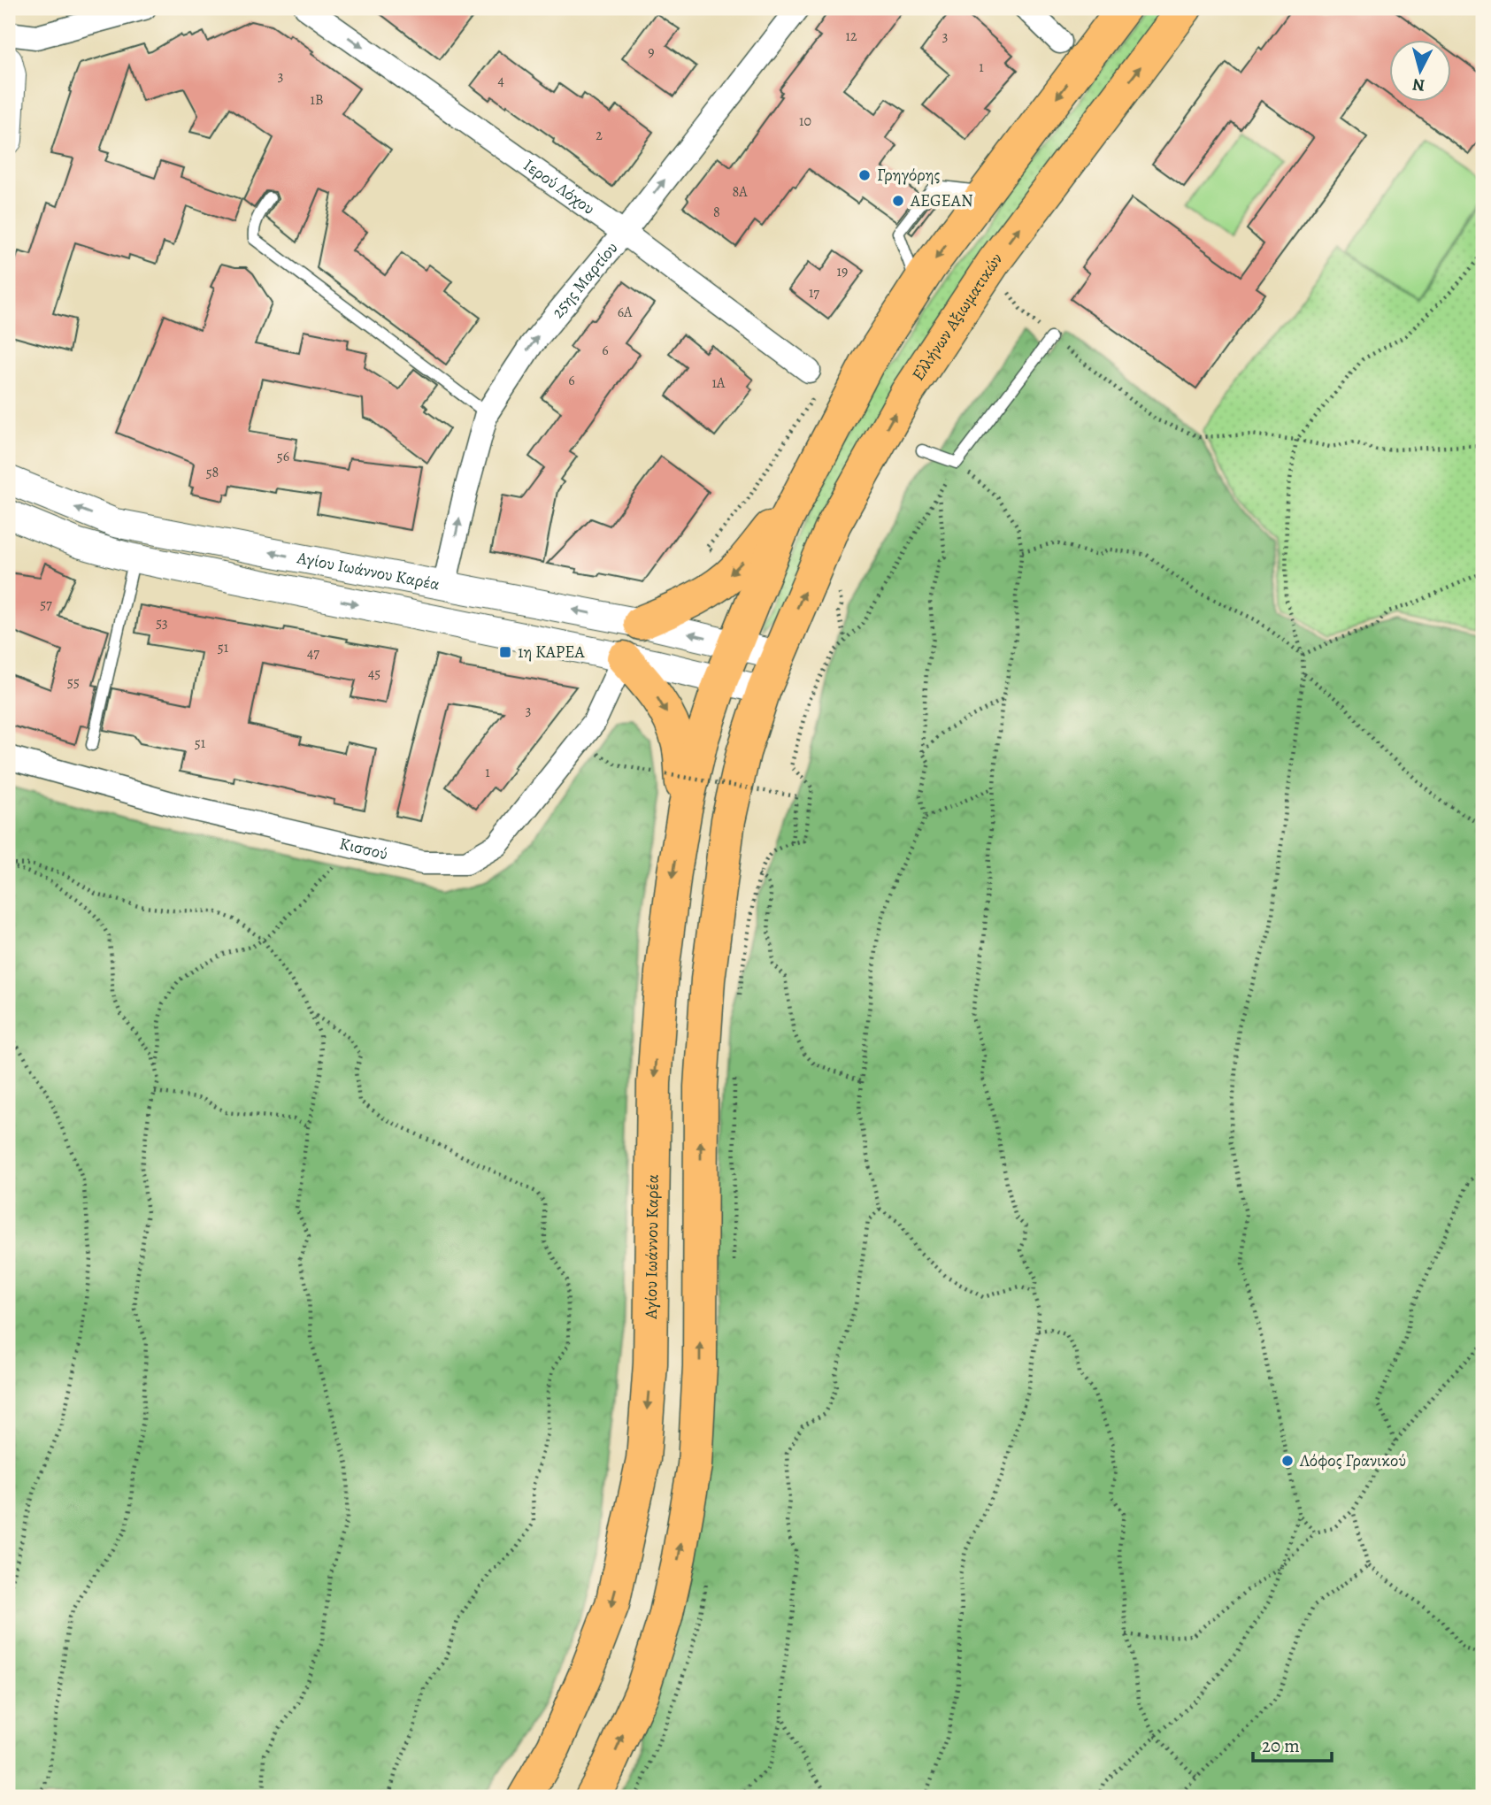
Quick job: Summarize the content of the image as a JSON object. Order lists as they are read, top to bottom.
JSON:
{
  "streets": {
    "main road": ["Ελλήνων Αξιωματικών", "Αγίου Ιωάννου Καρέα"],
    "street": ["Ιερού Λόχου", "25ης Μαρτίου", "Κισσού"]
  },
  "crossings": [
    ["Ιερού Λόχου", "25ης Μαρτίου"],
    ["25ης Μαρτίου", "Αγίου Ιωάννου Καρέα"],
    ["Ελλήνων Αξιωματικών", "Αγίου Ιωάννου Καρέα"],
    ["Αγίου Ιωάννου Καρέα", "Κισσού"]
  ],
  "one_way": ["Ιερού Λόχου", "25ης Μαρτίου"],
  "places": {
    "other": ["Γρηγόρης", "AEGEAN", "Λόφος Γρανικού"],
    "transit": ["1η ΚΑΡΕΑ"]
  },
  "house_numbers": [
    "12",
    "3",
    "9",
    "1",
    "3",
    "4",
    "1Β",
    "10",
    "2",
    "8Α",
    "8",
    "19",
    "17",
    "6Α",
    "6",
    "6",
    "1Α",
    "56",
    "58",
    "57",
    "53",
    "51",
    "47",
    "45",
    "55",
    "3",
    "51",
    "1"
  ],
  "scale_bar": "20 m",
  "north": "bottom"
}
